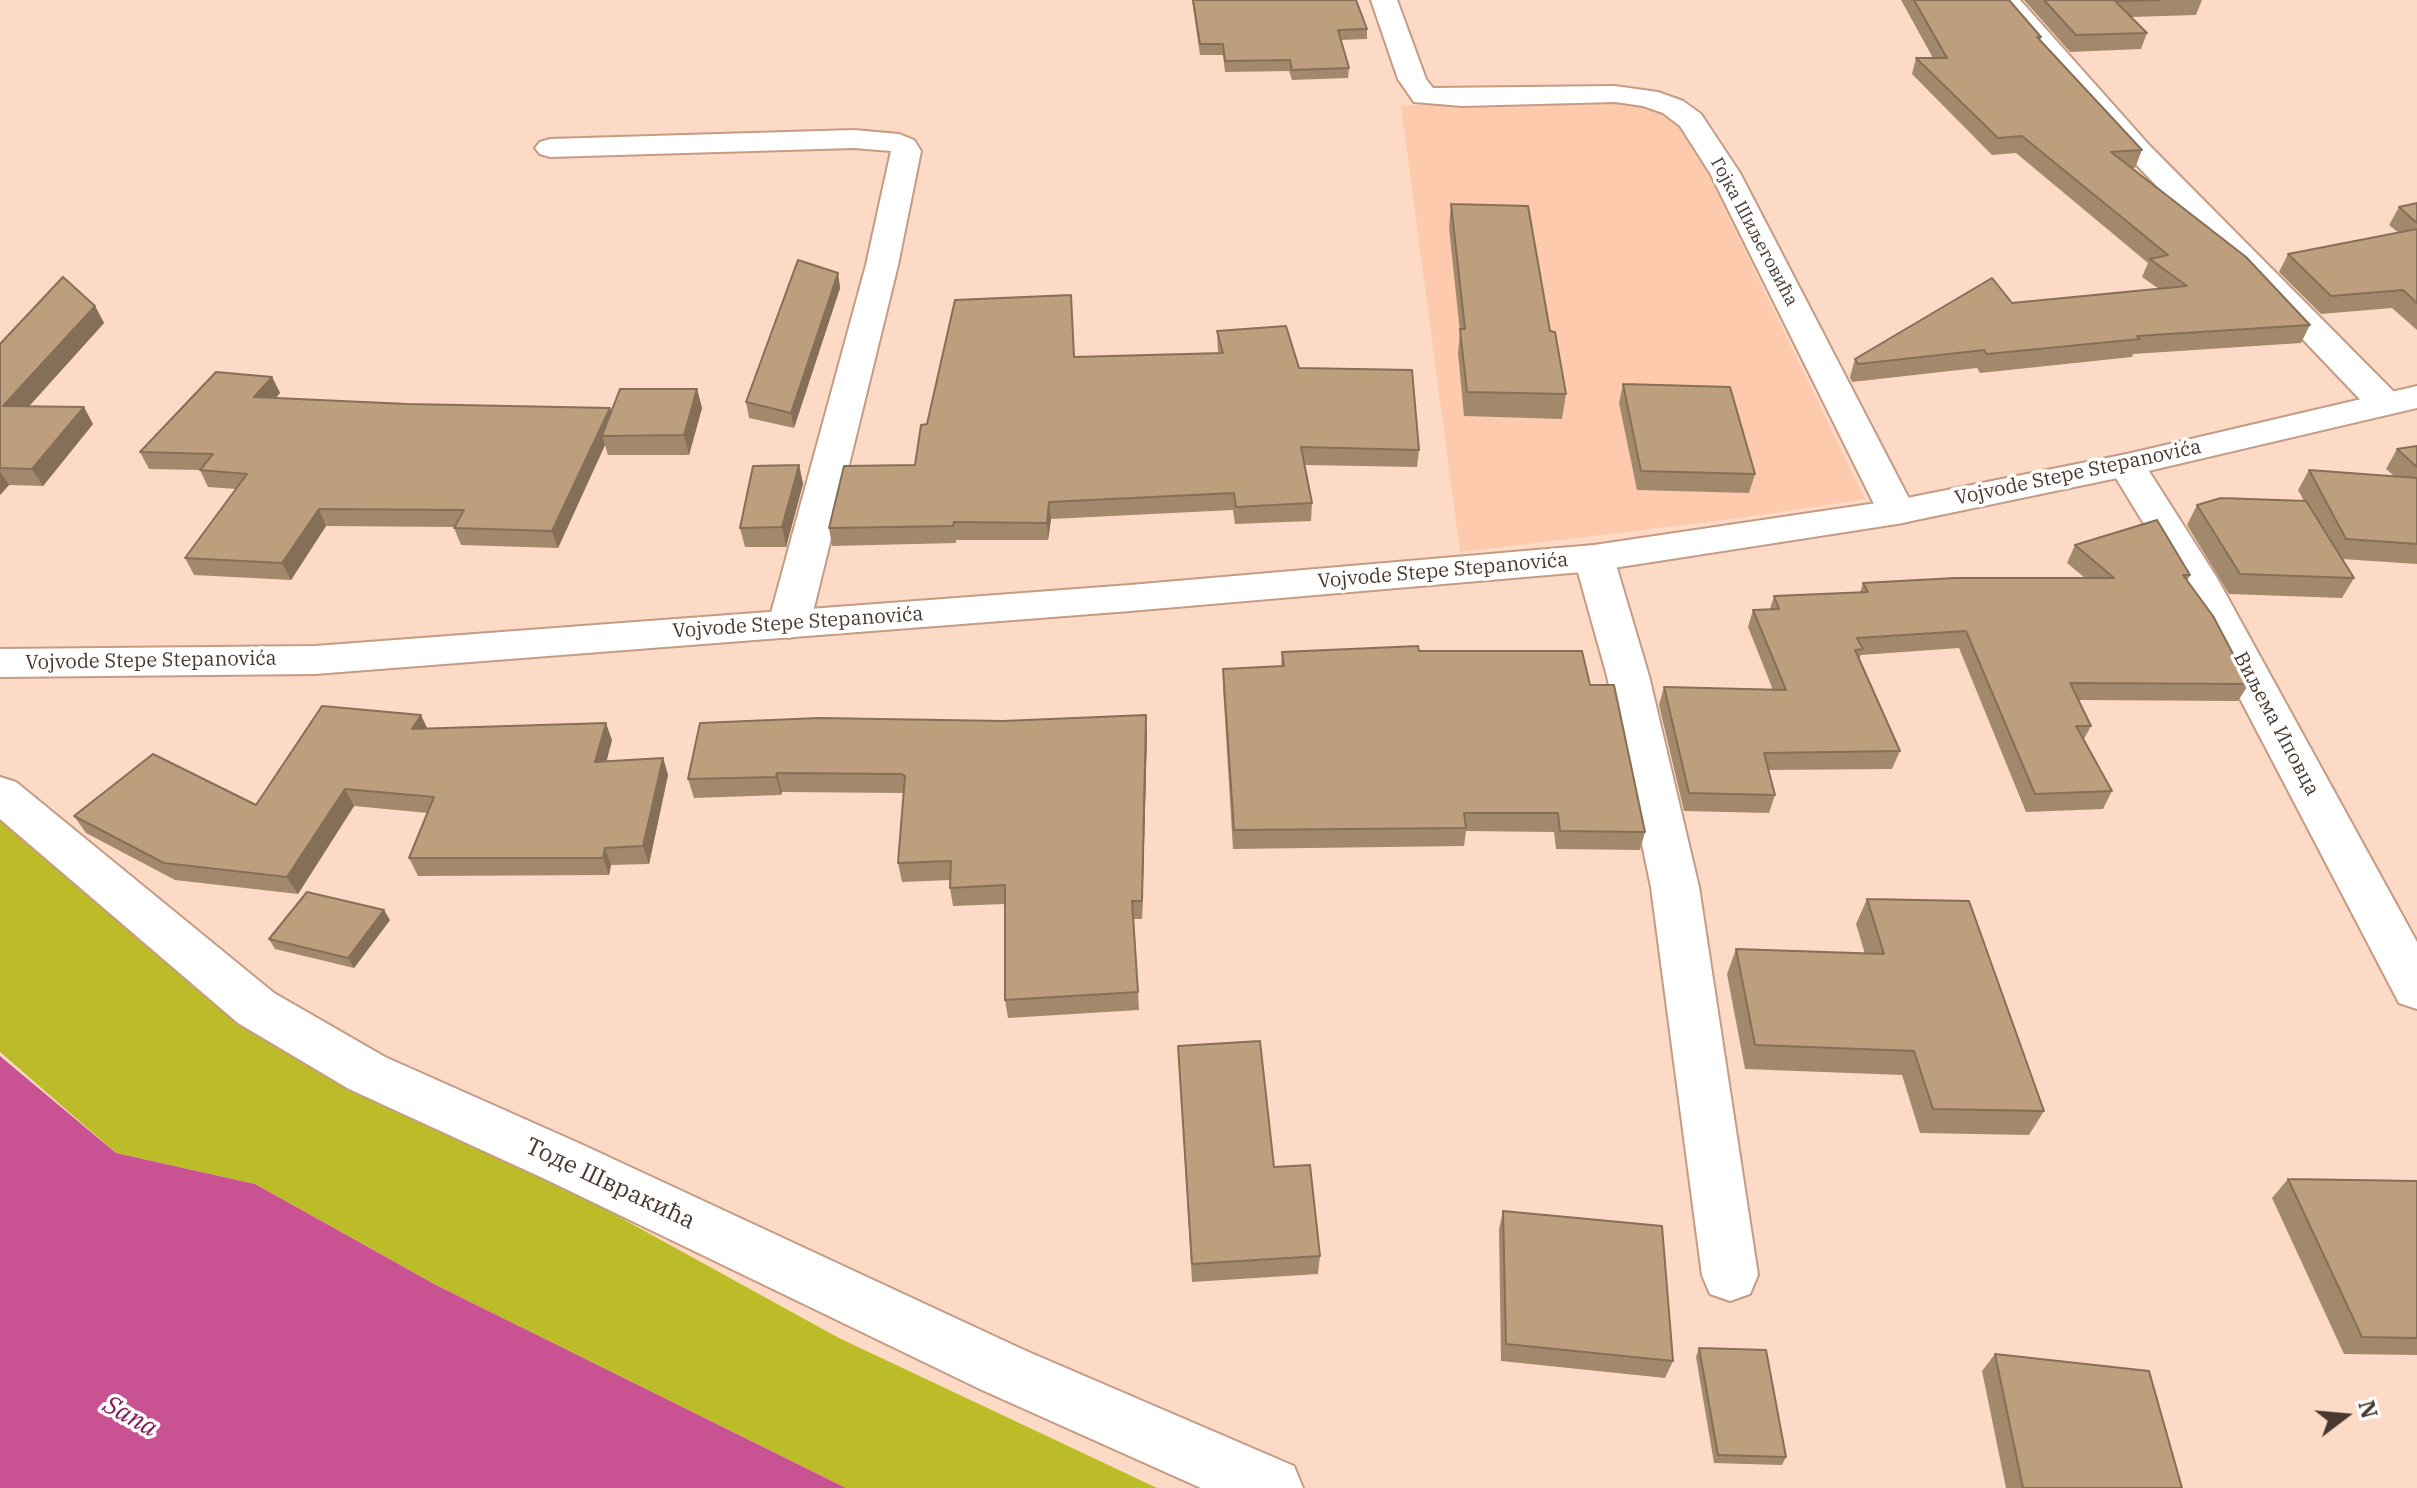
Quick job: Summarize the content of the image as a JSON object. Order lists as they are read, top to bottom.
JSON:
{
  "streets": {
    "street": [
      "Гојка Шиљеговића",
      "Vojvode Stepe Stepanovića",
      "Виљема Иповца",
      "Тоде Швракића"
    ]
  },
  "crossings": [
    ["Гојка Шиљеговића", "Vojvode Stepe Stepanovića"],
    ["Vojvode Stepe Stepanovića", "Виљема Иповца"]
  ],
  "water": ["Sana"],
  "north": "right"
}
